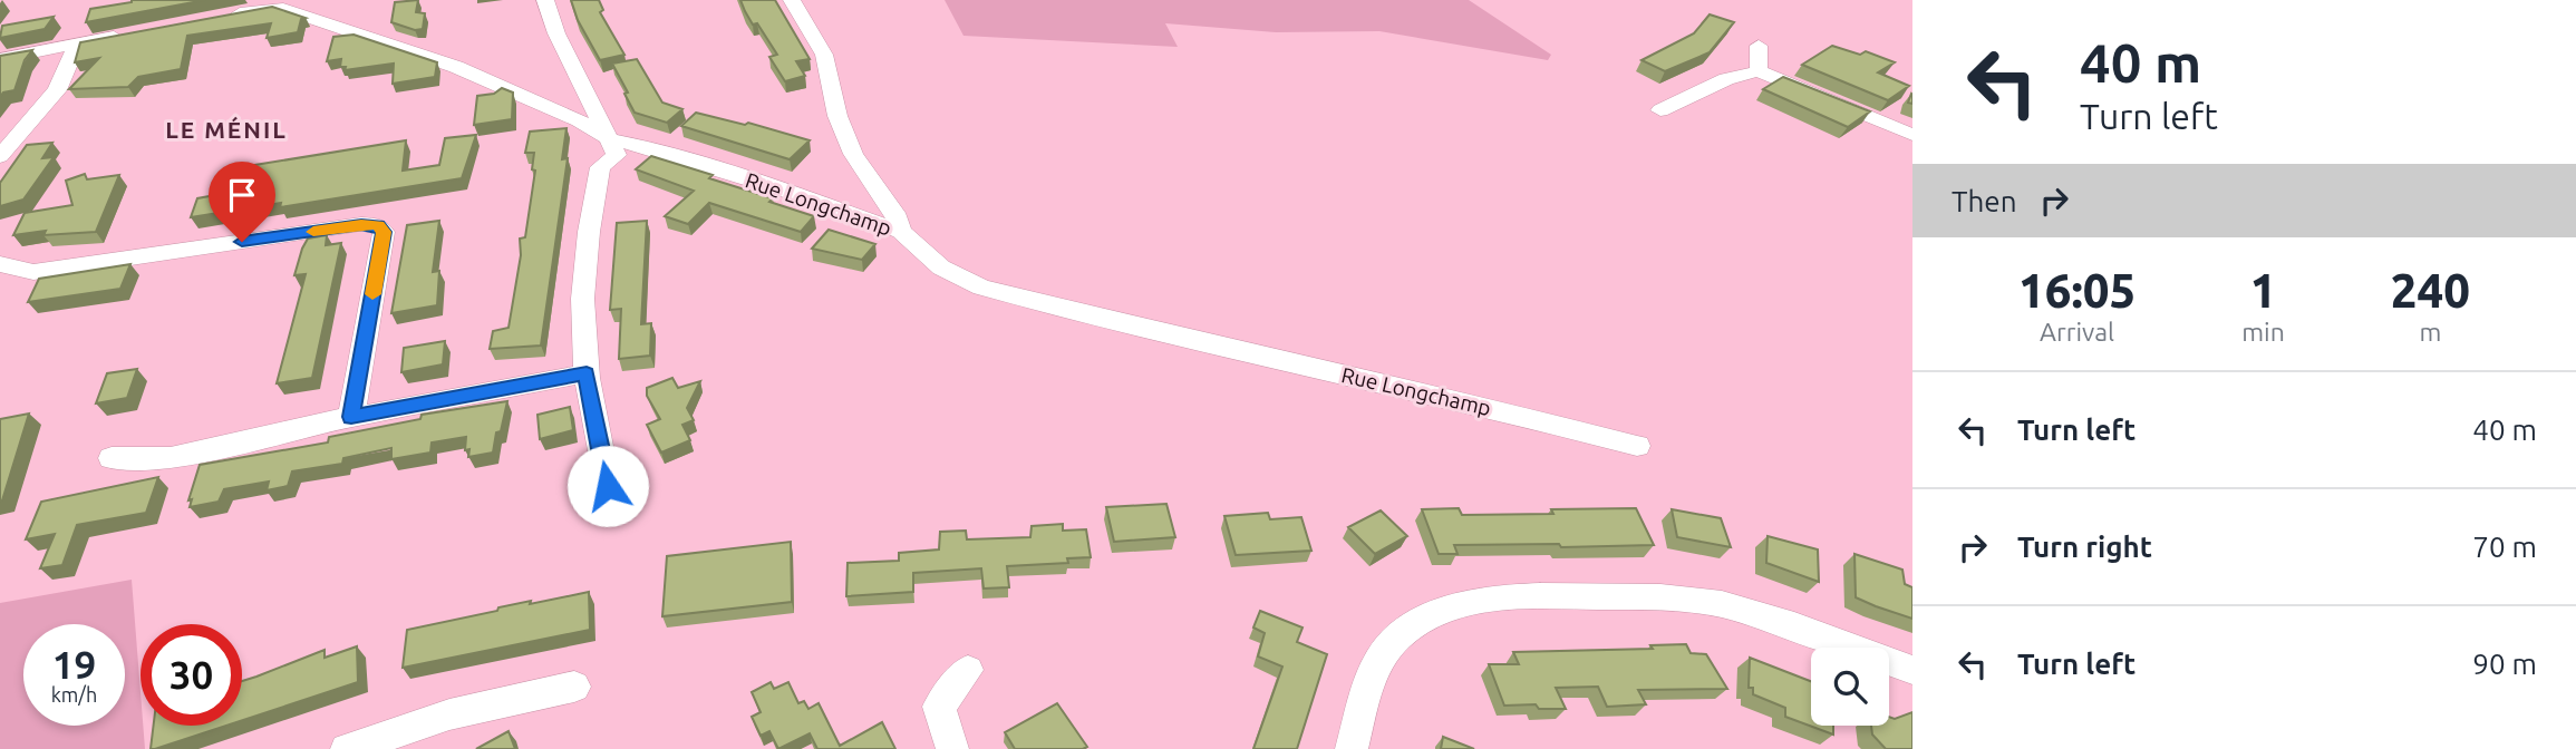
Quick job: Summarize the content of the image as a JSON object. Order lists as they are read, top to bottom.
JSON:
{
  "streets": {
    "street": ["Rue Longchamp"]
  },
  "districts": ["LE MÉNIL"],
  "page": {
    "turn": ["40 m", "Turn left"],
    "then": "Then",
    "eta": [
      "16:05",
      "Arrival",
      "1",
      "min",
      "240",
      "m"
    ],
    "list": [
      {
        "name": "Turn left",
        "value": "40 m"
      },
      {
        "name": "Turn right",
        "value": "70 m"
      },
      {
        "name": "Turn left",
        "value": "90 m"
      }
    ],
    "speed": "19 km/h",
    "limit": "30"
  }
}
